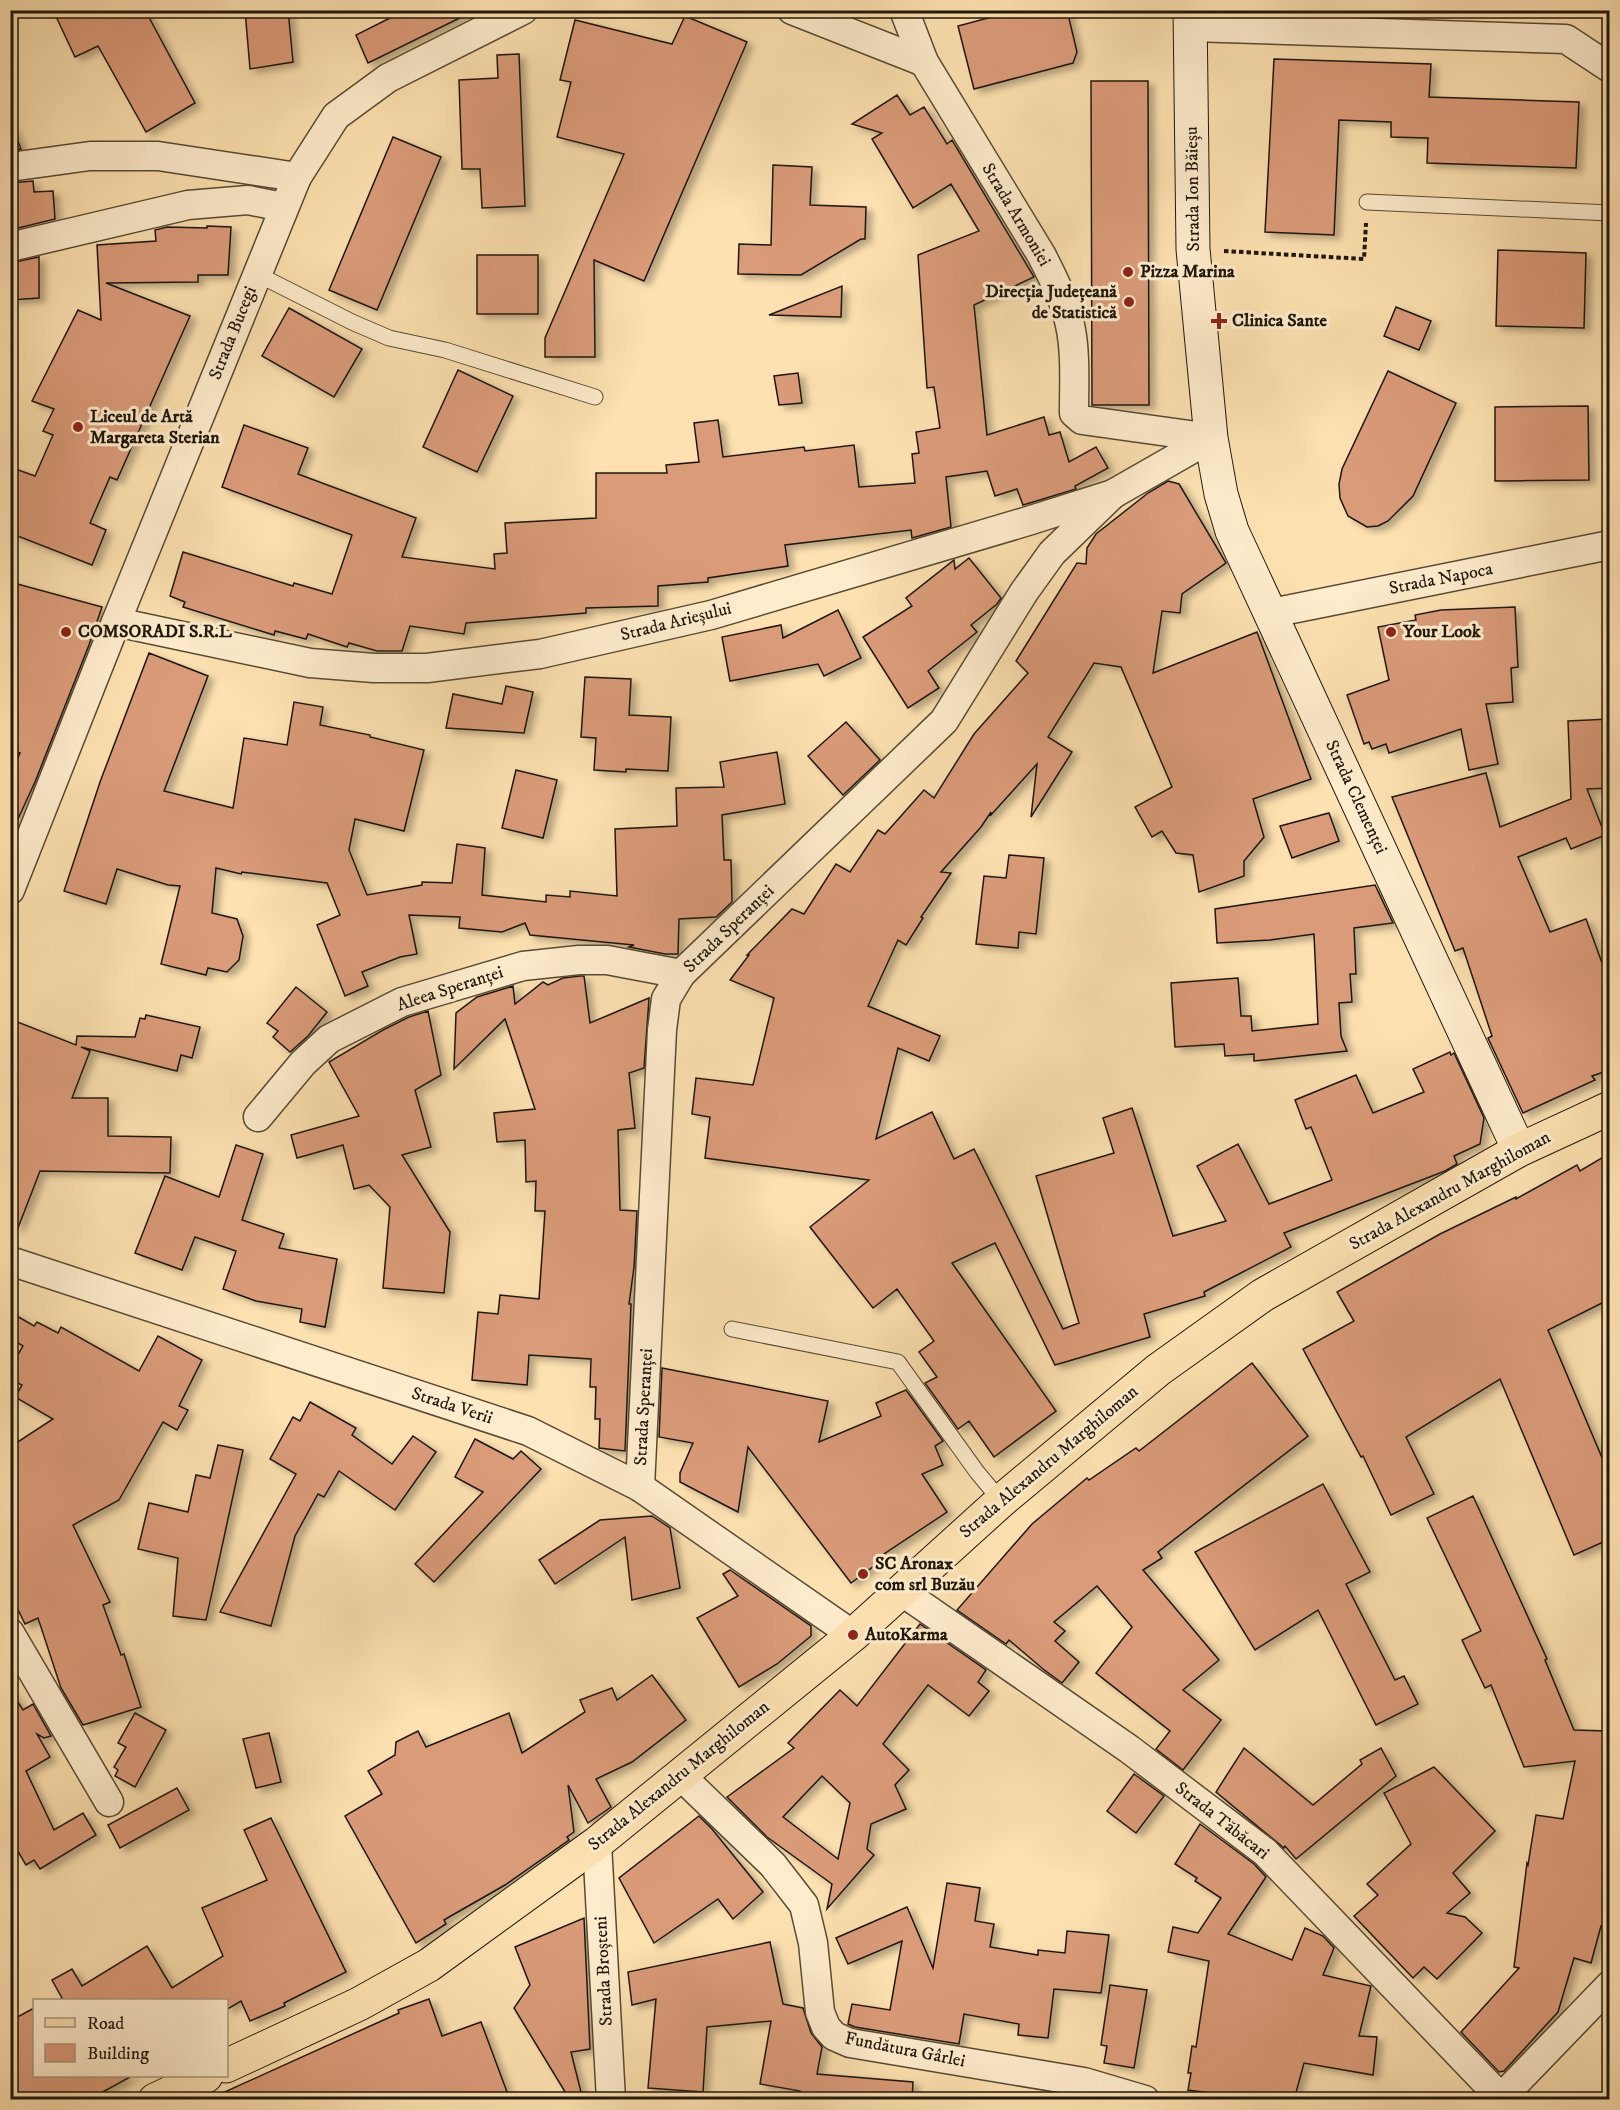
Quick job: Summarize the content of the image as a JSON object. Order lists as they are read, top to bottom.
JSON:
{
  "streets": {
    "main road": ["Strada Alexandru Marghiloman"],
    "street": [
      "Strada Ion Băieșu",
      "Strada Armoniei",
      "Strada Bucegi",
      "Strada Napoca",
      "Strada Arieșului",
      "Strada Clemenței",
      "Strada Speranței",
      "Aleea Speranței",
      "Strada Verii",
      "Strada Tăbăcari",
      "Strada Broșteni",
      "Fundătura Gârlei"
    ]
  },
  "crossings": [
    ["Strada Ion Băieșu", "Strada Armoniei"],
    ["Strada Ion Băieșu", "Strada Arieșului"],
    ["Strada Ion Băieșu", "Strada Clemenței"],
    ["Strada Armoniei", "Strada Arieșului"],
    ["Strada Armoniei", "Strada Clemenței"],
    ["Strada Bucegi", "Strada Arieșului"],
    ["Strada Napoca", "Strada Clemenței"],
    ["Strada Arieșului", "Strada Clemenței"],
    ["Strada Arieșului", "Strada Speranței"],
    ["Strada Clemenței", "Strada Alexandru Marghiloman"],
    ["Strada Speranței", "Aleea Speranței"],
    ["Strada Speranței", "Strada Verii"],
    ["Strada Alexandru Marghiloman", "Strada Verii"],
    ["Strada Alexandru Marghiloman", "Strada Tăbăcari"],
    ["Strada Alexandru Marghiloman", "Strada Broșteni"],
    ["Strada Alexandru Marghiloman", "Fundătura Gârlei"]
  ],
  "places": {
    "other": [
      "Pizza Marina",
      "Direcția Județeană de Statistică",
      "Liceul de Artă Margareta Sterian",
      "COMSORADI S.R.L",
      "Your Look",
      "SC Aronax com srl Buzău",
      "AutoKarma"
    ],
    "health": ["Clinica Sante"]
  },
  "legend": ["Road", "Building"]
}
